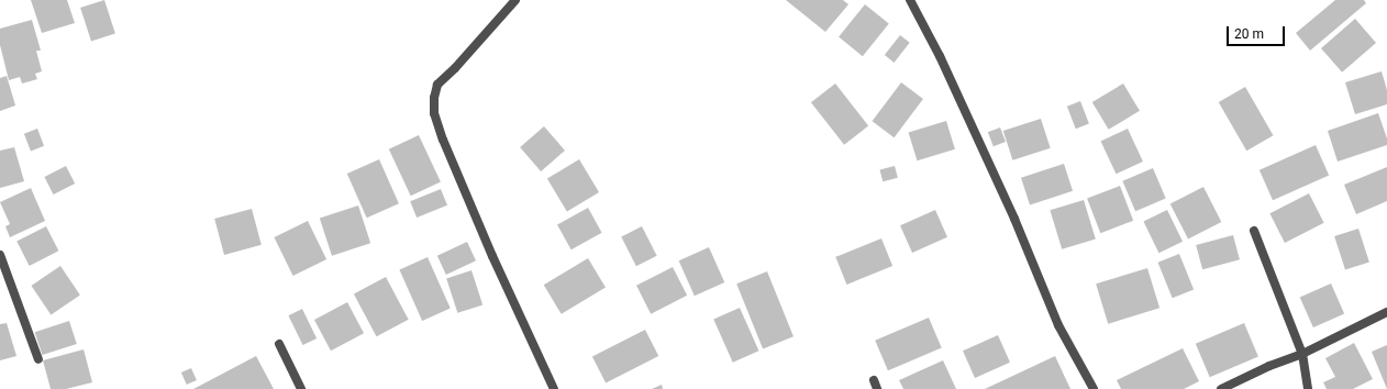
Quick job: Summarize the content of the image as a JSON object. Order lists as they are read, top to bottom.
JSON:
{
  "scale_bar": "20 m"
}
